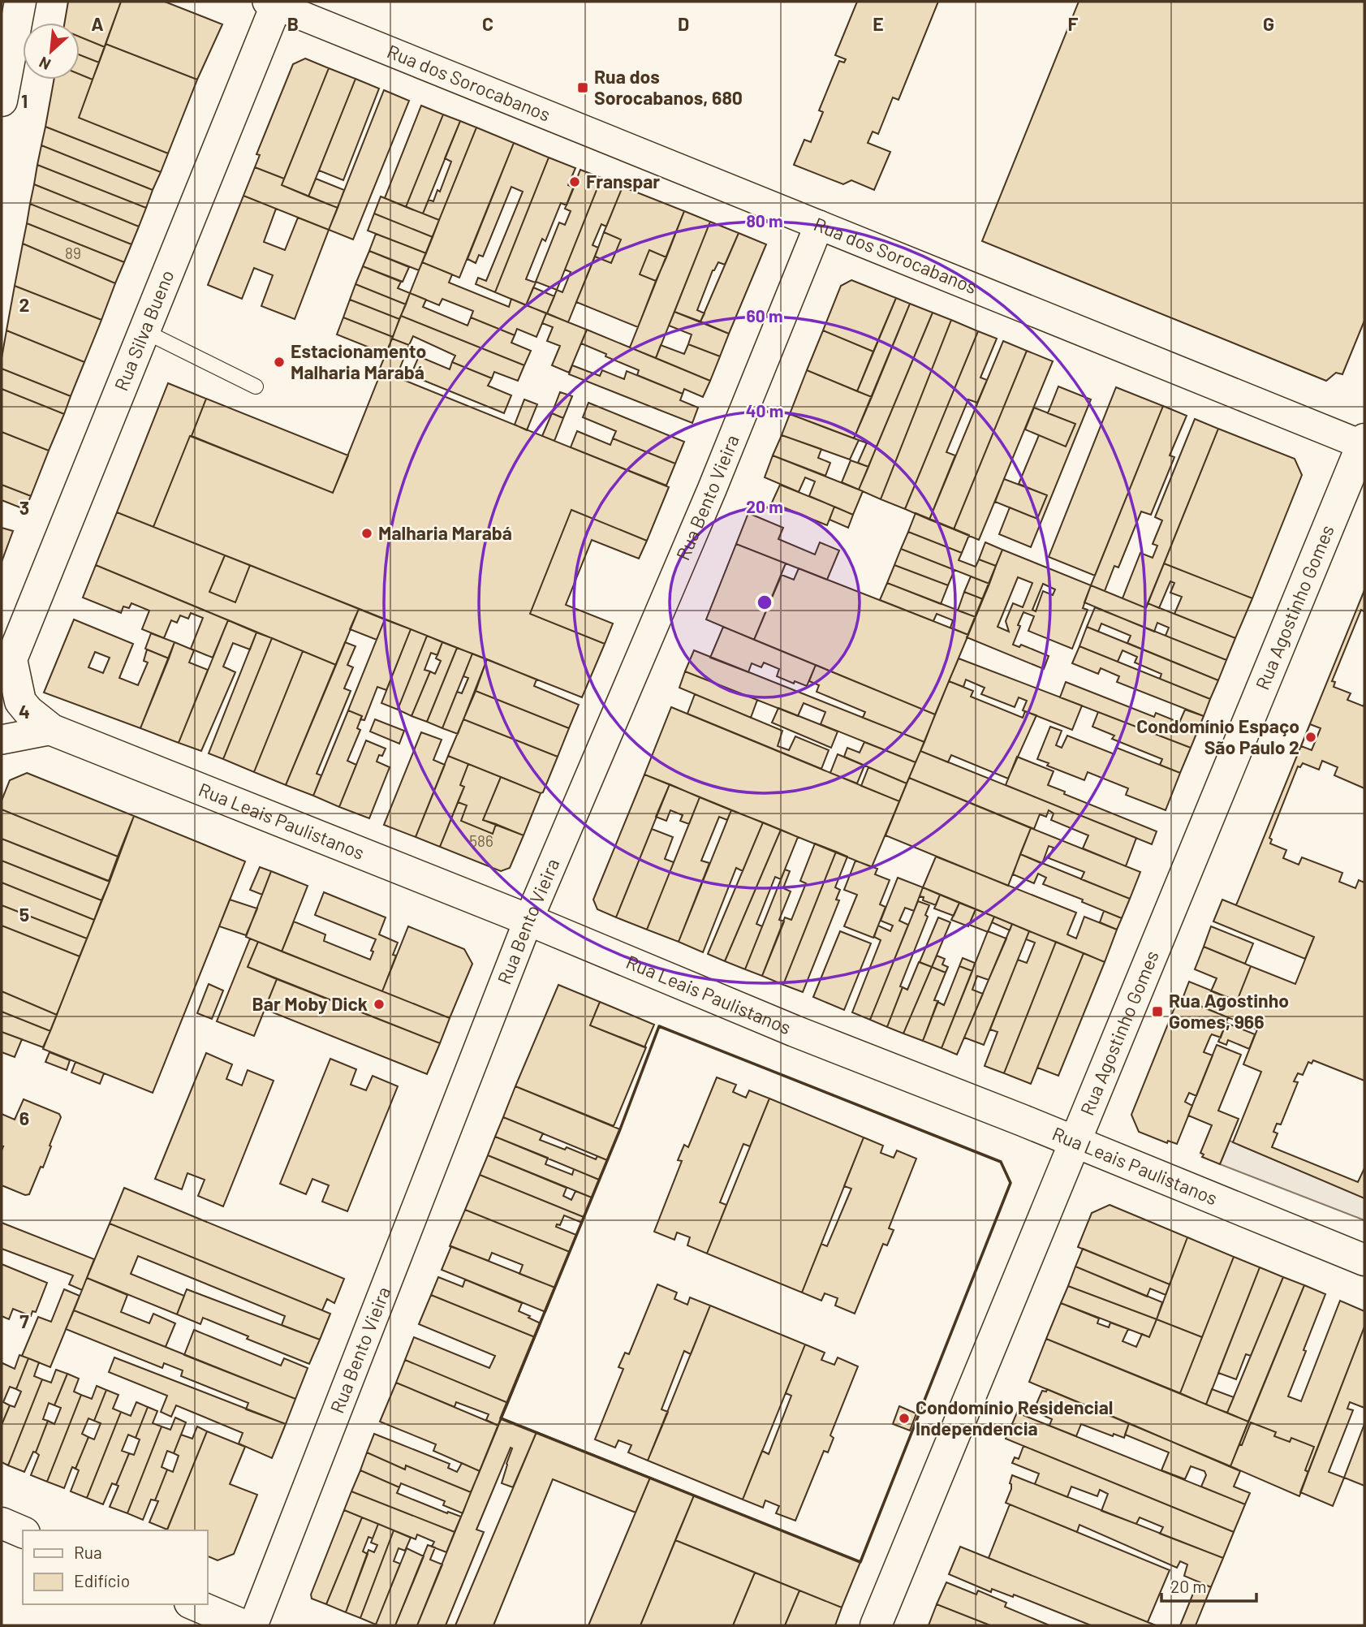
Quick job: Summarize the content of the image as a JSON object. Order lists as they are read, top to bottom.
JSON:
{
  "streets": {
    "main road": ["Rua Silva Bueno", "Rua Agostinho Gomes", "Rua Leais Paulistanos"],
    "street": ["Rua dos Sorocabanos", "Rua Bento Vieira"]
  },
  "crossings": [
    ["Rua dos Sorocabanos", "Rua Silva Bueno"],
    ["Rua dos Sorocabanos", "Rua Bento Vieira"],
    ["Rua dos Sorocabanos", "Rua Agostinho Gomes"],
    ["Rua Silva Bueno", "Rua Leais Paulistanos"],
    ["Rua Bento Vieira", "Rua Leais Paulistanos"],
    ["Rua Agostinho Gomes", "Rua Leais Paulistanos"]
  ],
  "places": {
    "transit": ["Rua dos Sorocabanos, 680", "Rua Agostinho Gomes, 966"],
    "other": [
      "Franspar",
      "Estacionamento Malharia Marabá",
      "Malharia Marabá",
      "Condomínio Espaço São Paulo 2",
      "Bar Moby Dick",
      "Condomínio Residencial Independencia"
    ]
  },
  "house_numbers": ["89", "586"],
  "legend": ["Rua", "Edifício"],
  "scale_bar": "20 m",
  "north": "bottom left",
  "grid": {
    "columns": [
      "A",
      "B",
      "C",
      "D",
      "E",
      "F",
      "G"
    ],
    "rows": [
      "1",
      "2",
      "3",
      "4",
      "5",
      "6",
      "7"
    ]
  },
  "rings": [
    "80 m",
    "60 m",
    "40 m",
    "20 m"
  ]
}
